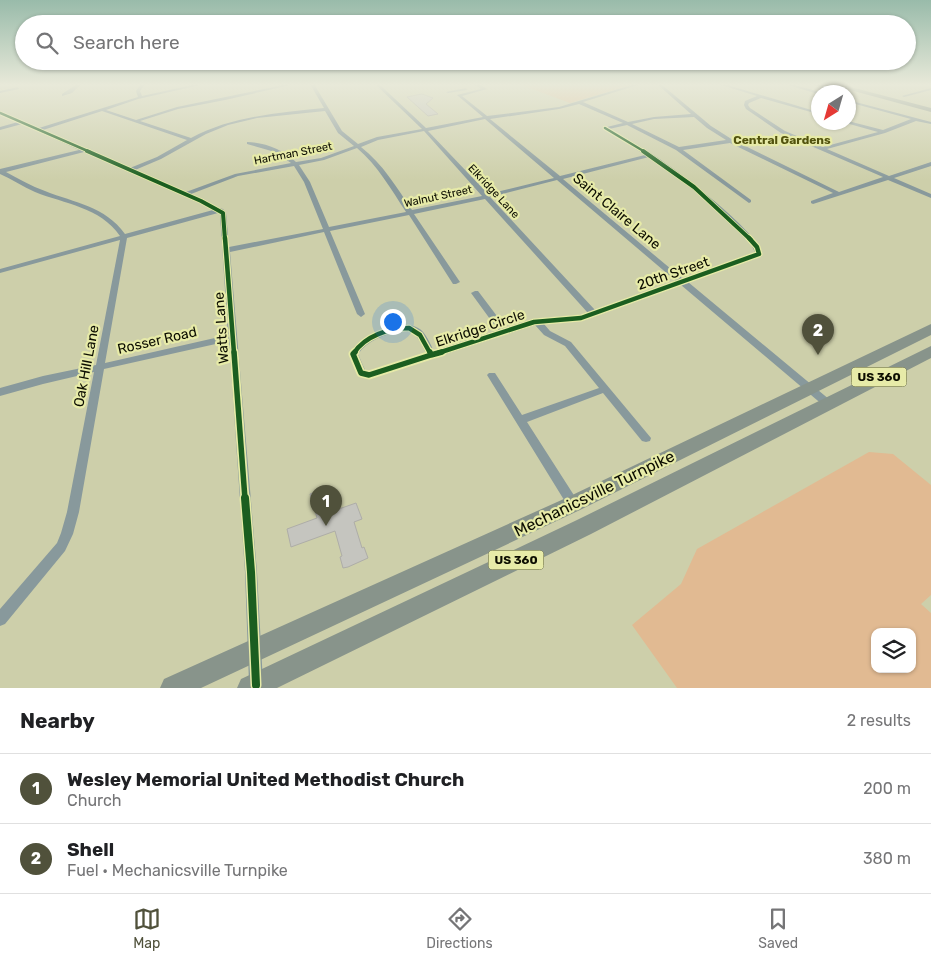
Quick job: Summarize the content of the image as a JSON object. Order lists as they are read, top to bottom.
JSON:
{
  "streets": {
    "highway": ["US 360", "Mechanicsville Turnpike"],
    "street": [
      "Hartman Street",
      "Elkridge Lane",
      "Walnut Street",
      "Saint Claire Lane",
      "20th Street",
      "Watts Lane",
      "Elkridge Circle",
      "Rosser Road",
      "Oak Hill Lane"
    ]
  },
  "crossings": [
    ["Hartman Street", "Elkridge Lane"],
    ["Hartman Street", "Saint Claire Lane"],
    ["Elkridge Lane", "Walnut Street"],
    ["Elkridge Lane", "20th Street"],
    ["Elkridge Lane", "Elkridge Circle"],
    ["Walnut Street", "Saint Claire Lane"],
    ["Walnut Street", "20th Street"],
    ["Walnut Street", "Watts Lane"],
    ["Saint Claire Lane", "20th Street"],
    ["Saint Claire Lane", "Mechanicsville Turnpike"],
    ["20th Street", "Elkridge Circle"],
    ["Watts Lane", "Rosser Road"],
    ["Watts Lane", "Mechanicsville Turnpike"],
    ["Rosser Road", "Oak Hill Lane"]
  ],
  "districts": ["Central Gardens"],
  "north": "bottom left",
  "page": {
    "search": "Search here",
    "pins": ["2", "1"],
    "heading": ["Nearby", "2 results"],
    "list": [
      {
        "mark": "1",
        "name": "Wesley Memorial United Methodist Church",
        "note": "Church",
        "value": "200 m"
      },
      {
        "mark": "2",
        "name": "Shell",
        "note": "Fuel · Mechanicsville Turnpike",
        "value": "380 m"
      }
    ],
    "nav": ["Map", "Directions", "Saved"]
  }
}
